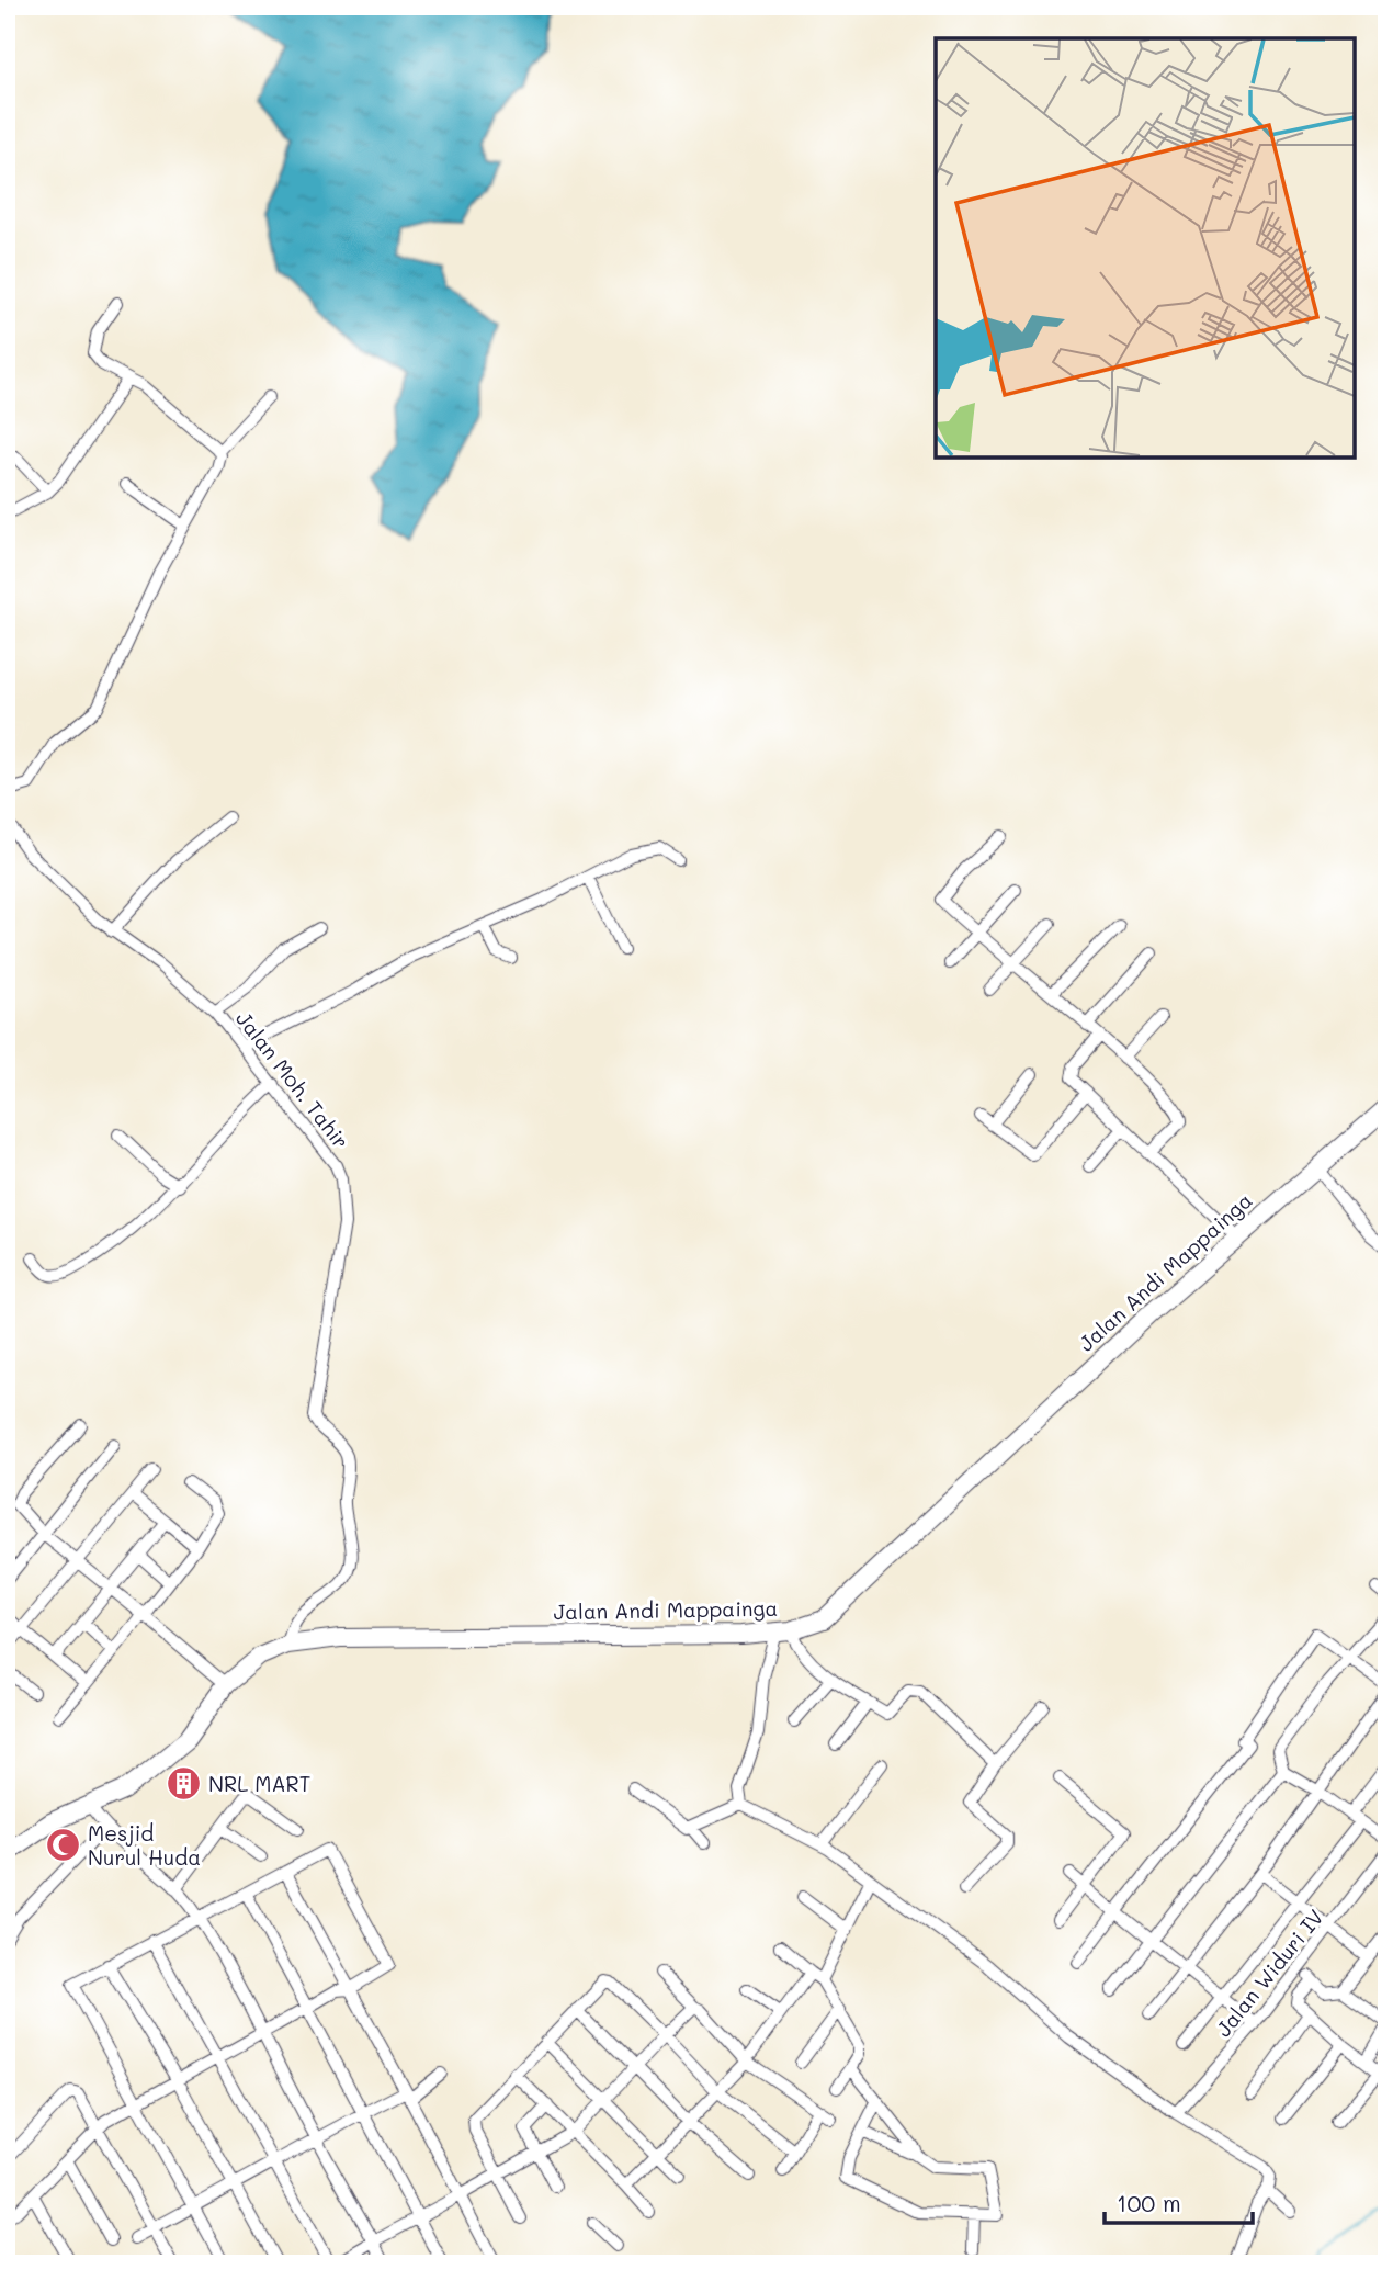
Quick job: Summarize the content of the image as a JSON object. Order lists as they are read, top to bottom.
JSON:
{
  "streets": {
    "main road": ["Jalan Andi Mappainga"],
    "street": ["Jalan Moh. Tahir", "Jalan Widuri IV"]
  },
  "crossings": [
    ["Jalan Moh. Tahir", "Jalan Andi Mappainga"]
  ],
  "places": {
    "building": ["NRL MART"],
    "mosque": ["Mesjid Nurul Huda"]
  },
  "scale_bar": "100 m"
}
